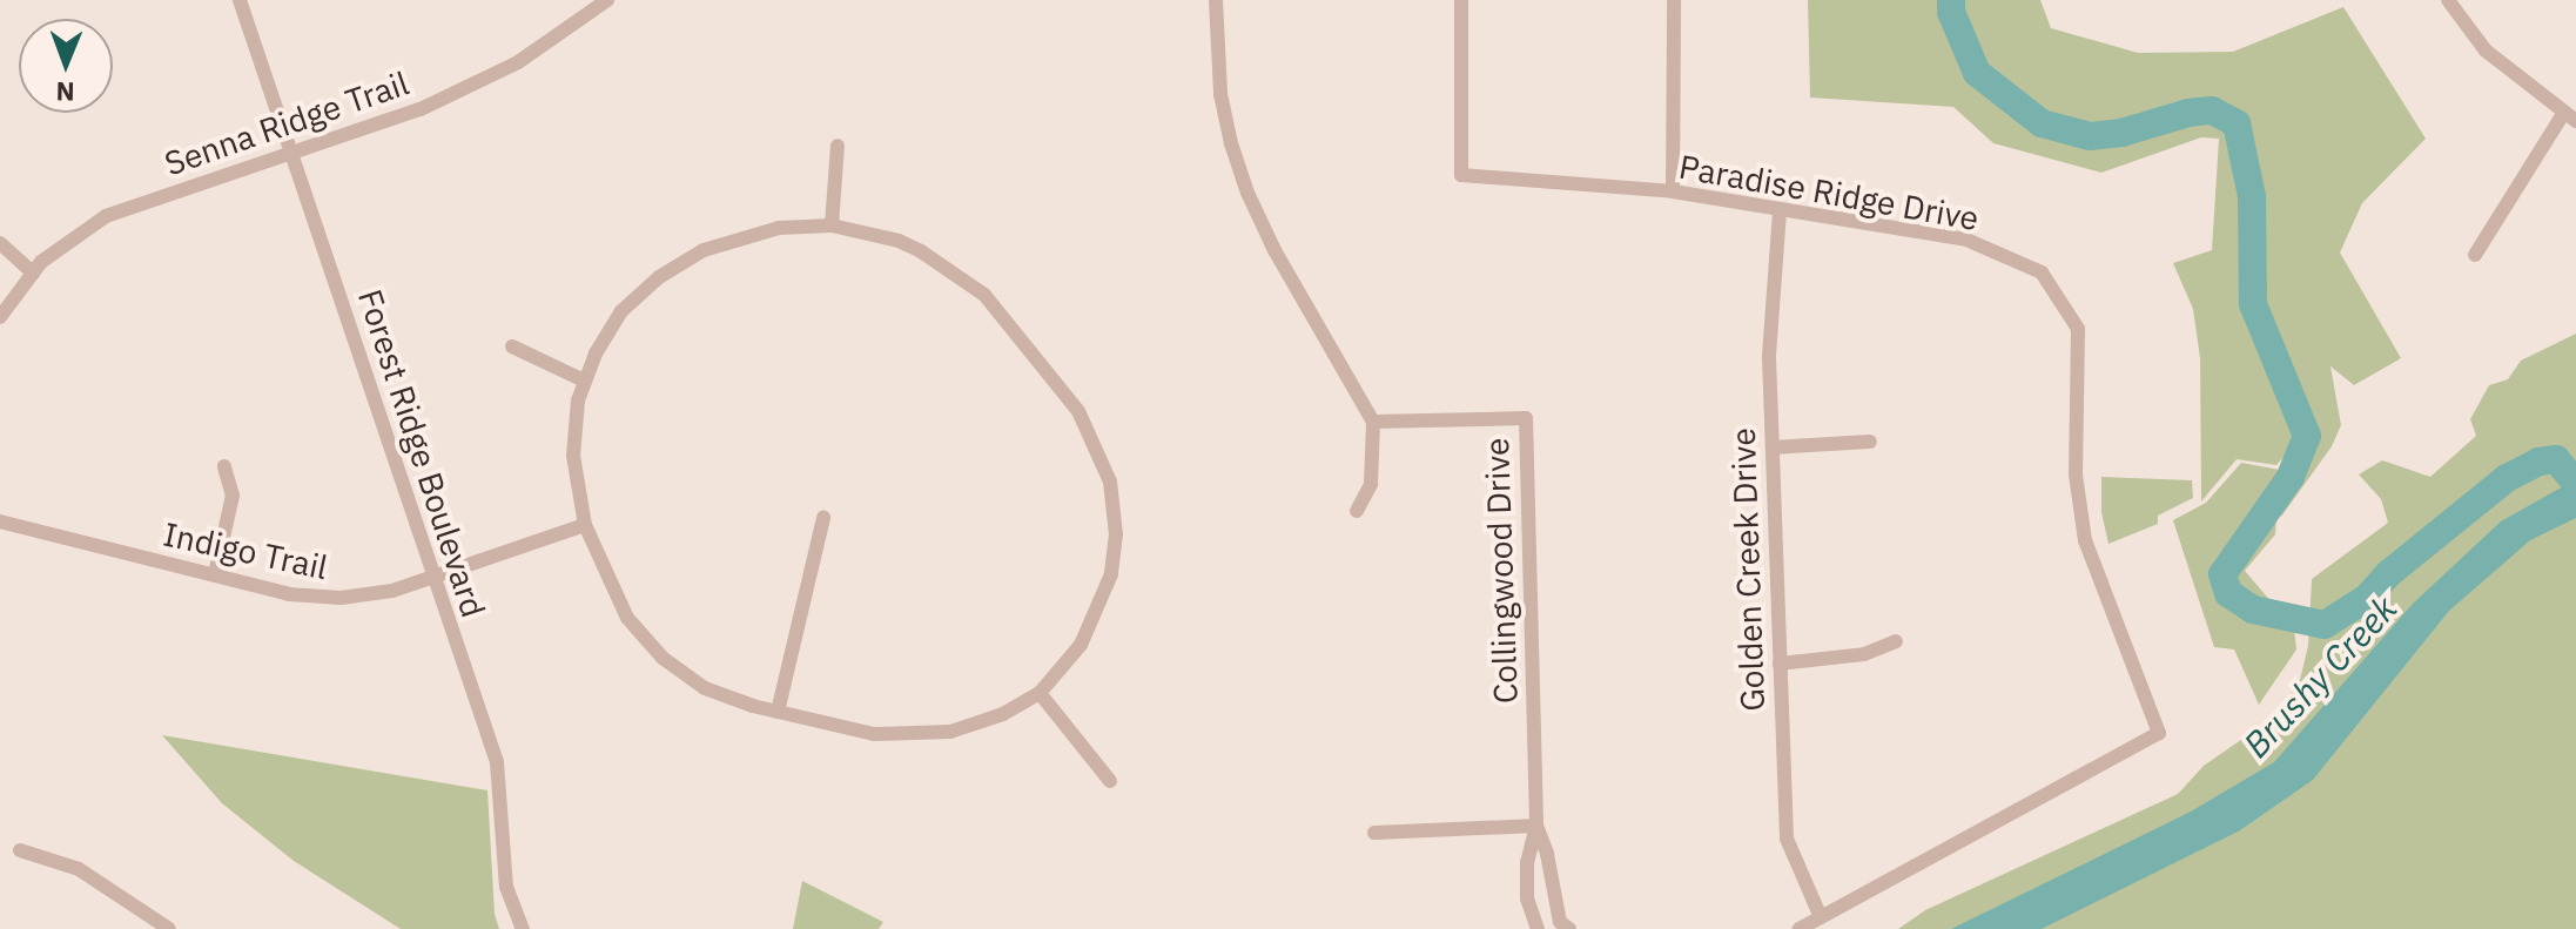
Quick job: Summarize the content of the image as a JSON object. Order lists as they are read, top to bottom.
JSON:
{
  "streets": {
    "street": [
      "Senna Ridge Trail",
      "Paradise Ridge Drive",
      "Forest Ridge Boulevard",
      "Indigo Trail",
      "Golden Creek Drive",
      "Collingwood Drive"
    ]
  },
  "crossings": [
    ["Senna Ridge Trail", "Forest Ridge Boulevard"],
    ["Paradise Ridge Drive", "Golden Creek Drive"],
    ["Forest Ridge Boulevard", "Indigo Trail"]
  ],
  "water": ["Brushy Creek"],
  "north": "bottom"
}
